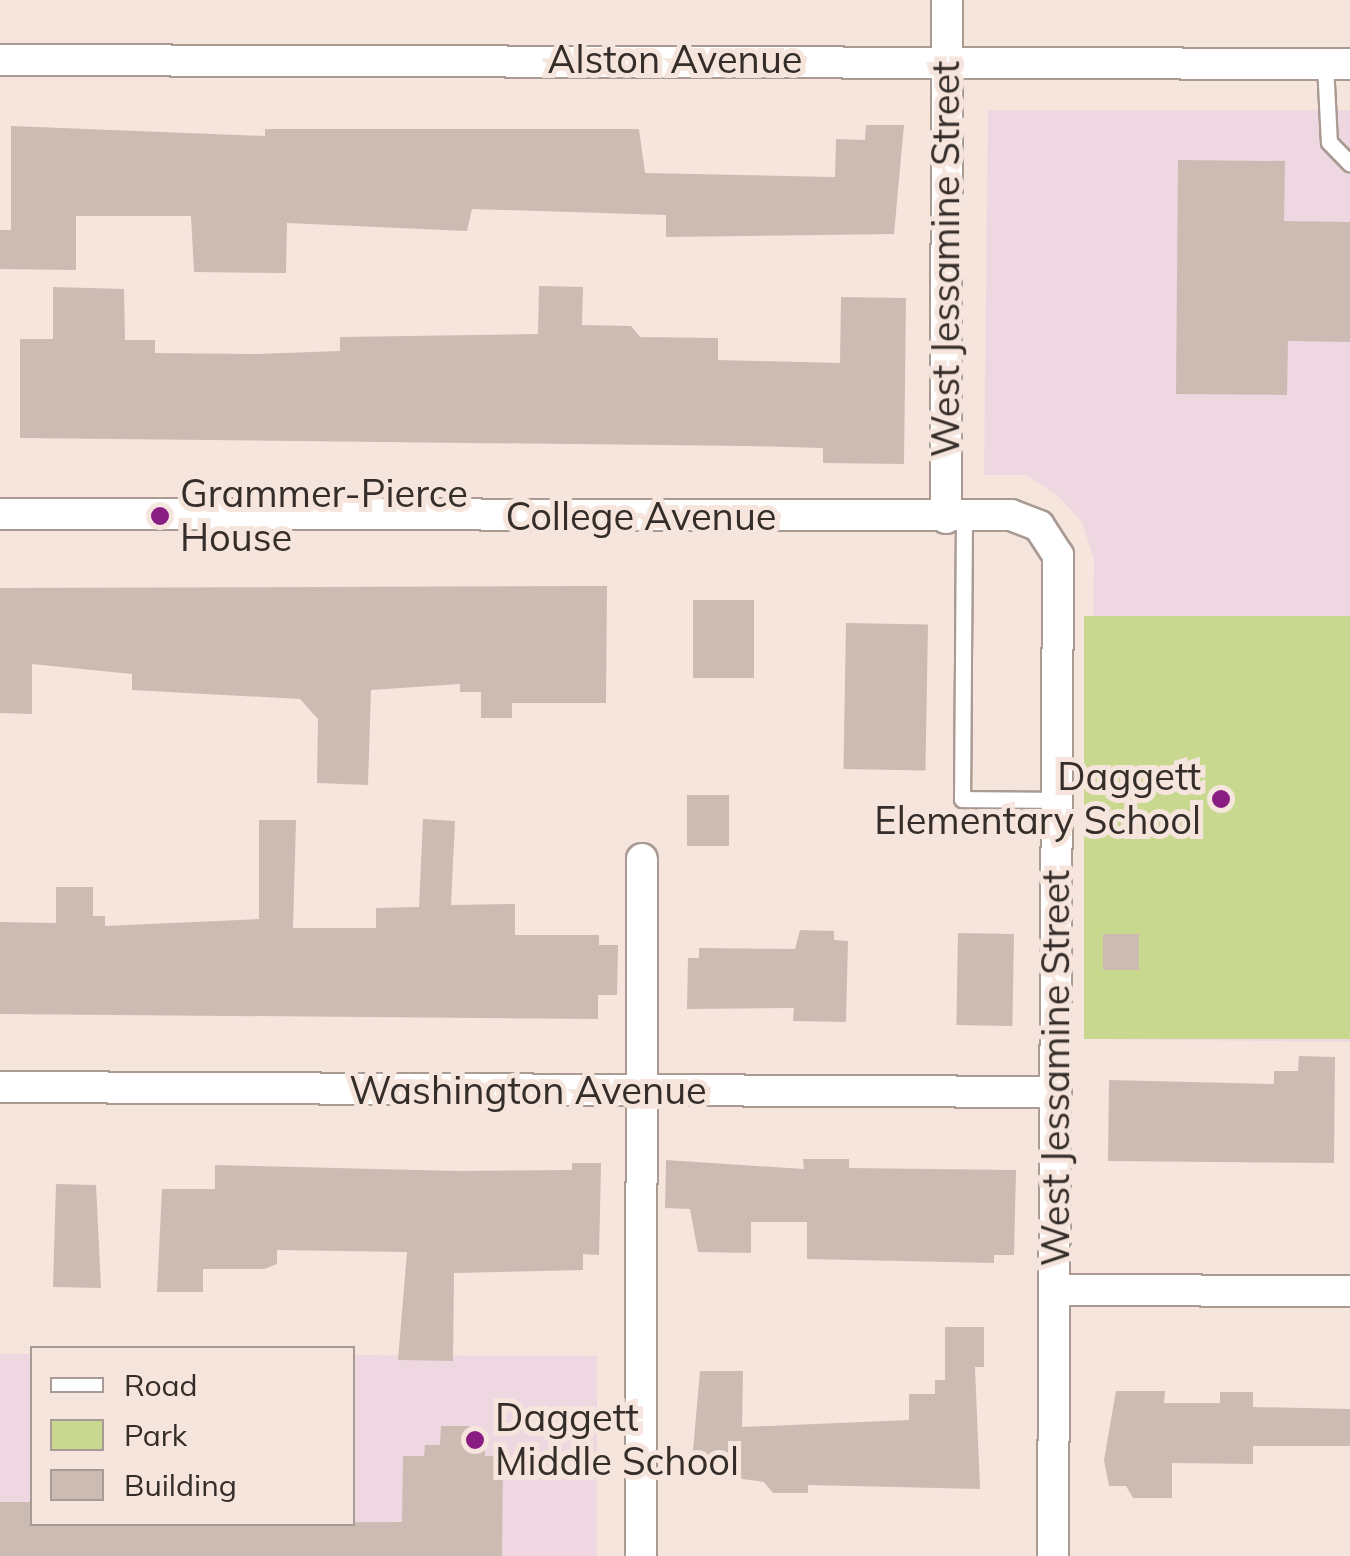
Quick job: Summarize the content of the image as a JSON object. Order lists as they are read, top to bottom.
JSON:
{
  "streets": {
    "street": [
      "Alston Avenue",
      "West Jessamine Street",
      "College Avenue",
      "Washington Avenue"
    ]
  },
  "crossings": [
    ["Alston Avenue", "West Jessamine Street"],
    ["West Jessamine Street", "College Avenue"],
    ["West Jessamine Street", "Washington Avenue"]
  ],
  "places": ["Grammer-Pierce House", "Daggett Elementary School", "Daggett Middle School"],
  "legend": ["Road", "Park", "Building"]
}
